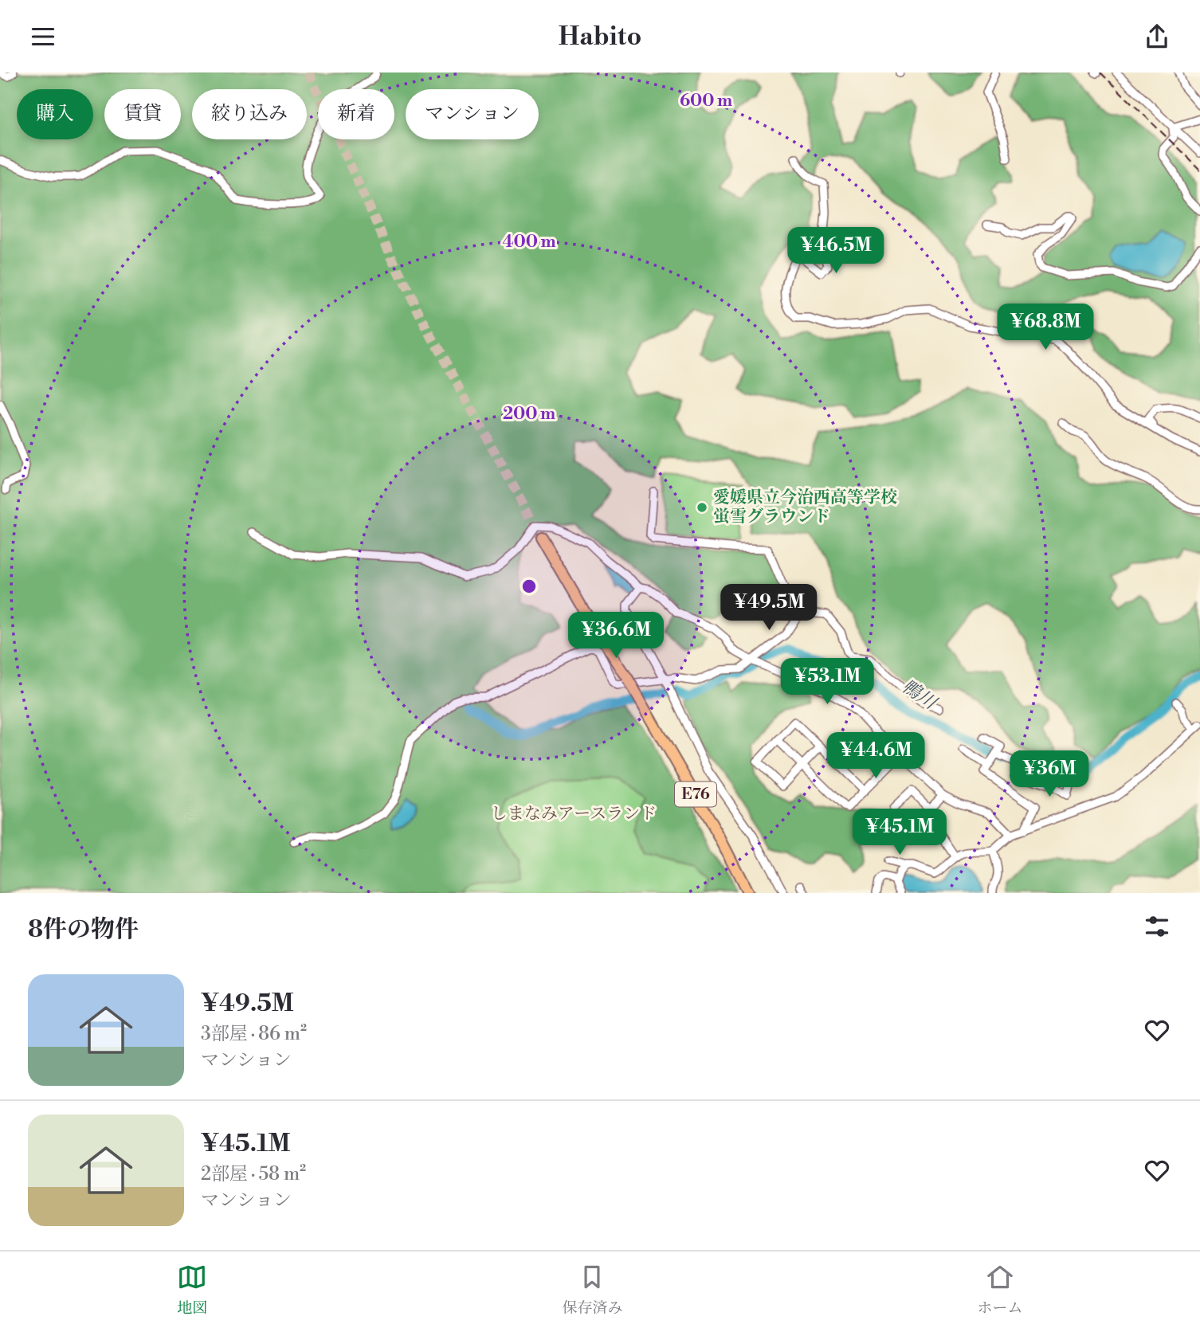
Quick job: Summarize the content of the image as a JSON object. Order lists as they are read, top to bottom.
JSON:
{
  "streets": {
    "highway": ["E76"]
  },
  "water": ["鴨川"],
  "parks": ["しまなみアースランド"],
  "places": ["愛媛県立今治西高等学校 蛍雪グラウンド"],
  "page": {
    "header": "Habito",
    "chip": [
      "購入",
      "賃貸",
      "絞り込み",
      "新着",
      "マンション"
    ],
    "price": [
      "¥46.5M",
      "¥68.8M",
      "¥49.5M",
      "¥36.6M",
      "¥53.1M",
      "¥44.6M",
      "¥36M",
      "¥45.1M"
    ],
    "heading": "8件の物件",
    "list": [
      {
        "name": "¥49.5M",
        "note": "3部屋 · 86 m² · マンション"
      },
      {
        "name": "¥45.1M",
        "note": "2部屋 · 58 m² · マンション"
      }
    ],
    "tabs": ["地図", "保存済み", "ホーム"]
  },
  "rings": ["600 m", "400 m", "200 m"]
}
